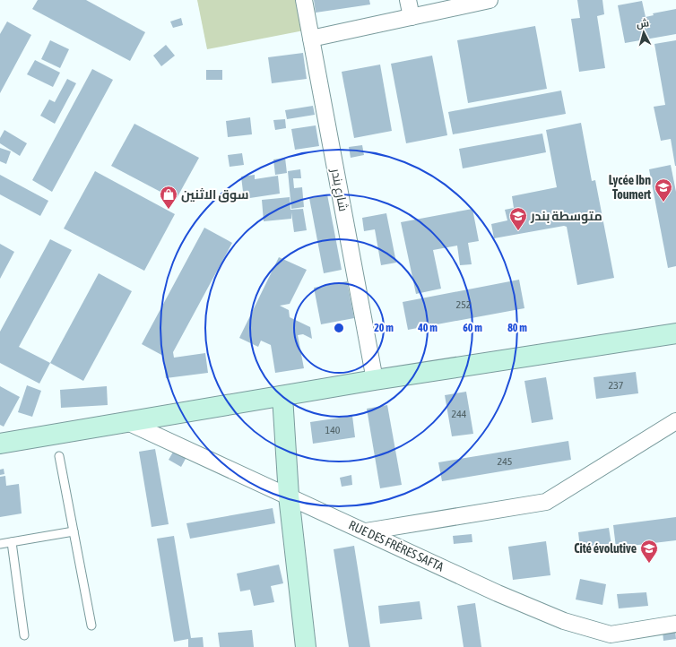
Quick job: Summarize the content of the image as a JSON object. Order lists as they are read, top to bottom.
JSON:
{
  "streets": {
    "street": ["شارع بندر", "RUE DES FRÈRES SAFTA"]
  },
  "places": {
    "school or university": ["Lycée Ibn Toumert", "متوسطة بندر", "Cité évolutive"],
    "shop": ["ﺳﻮق اﻻﺛﻨﻴﻦ"]
  },
  "house_numbers": [
    "252",
    "237",
    "244",
    "140",
    "245"
  ],
  "north": "top",
  "rings": [
    "20 m",
    "40 m",
    "60 m",
    "80 m"
  ]
}
